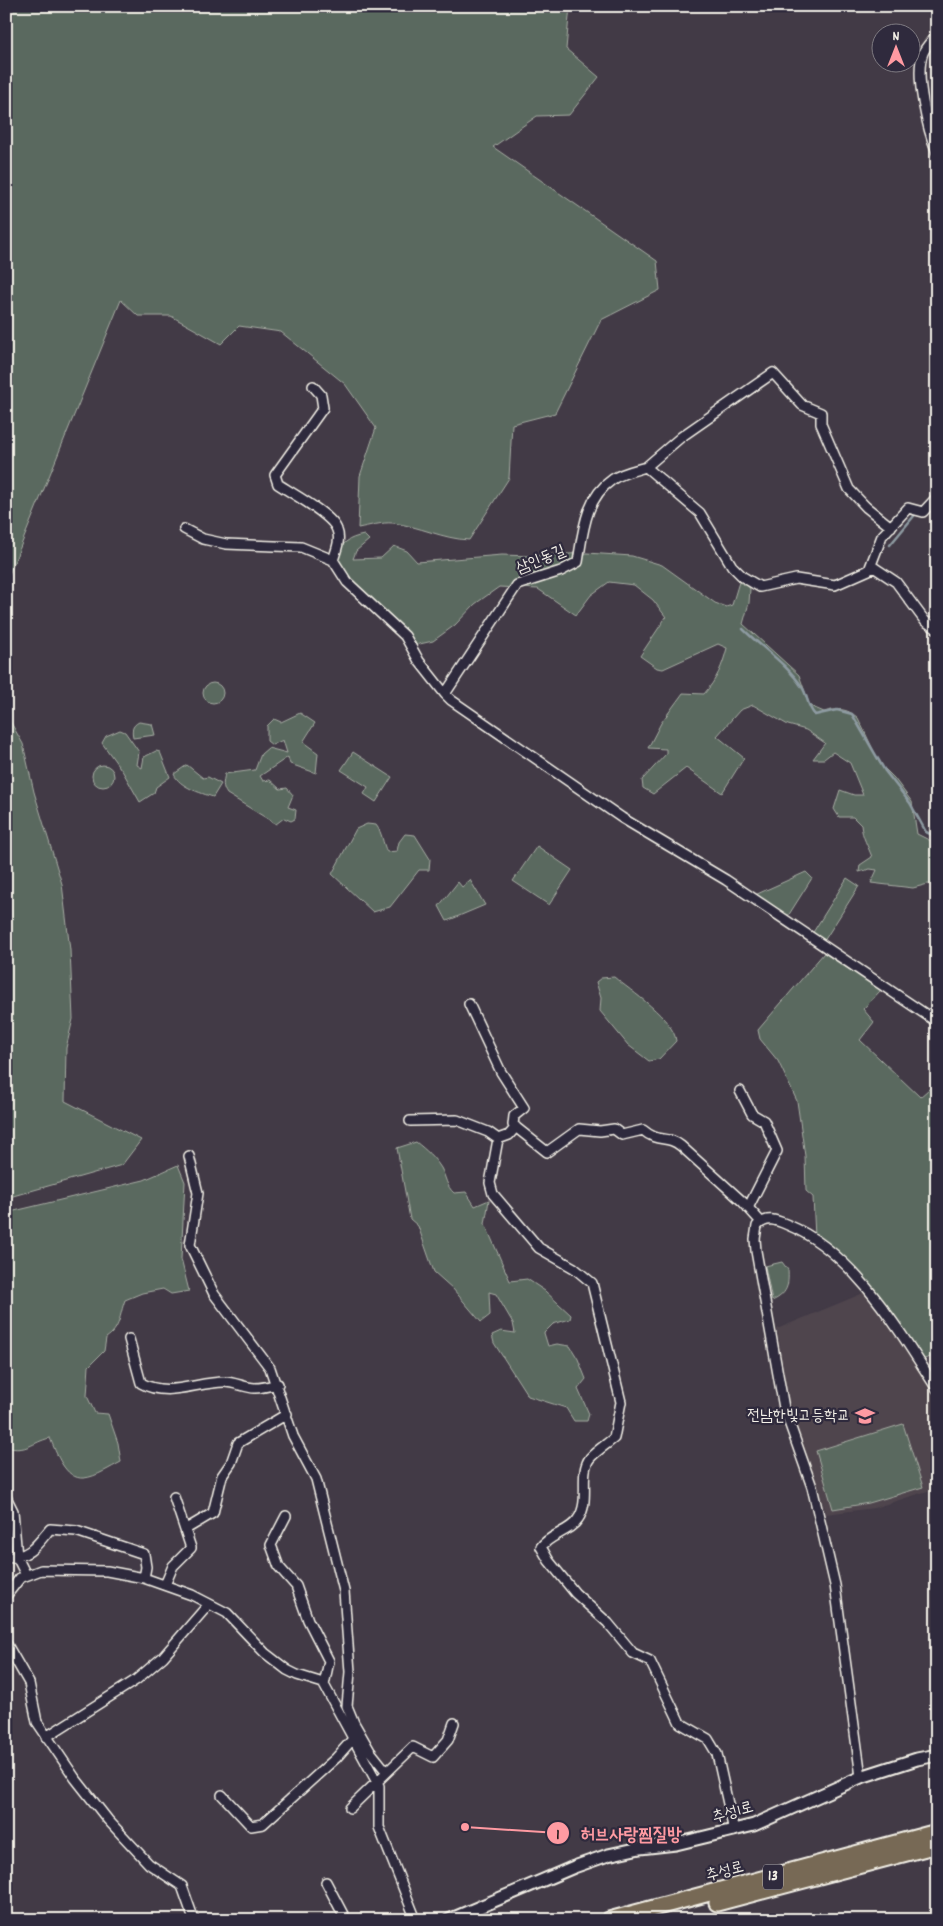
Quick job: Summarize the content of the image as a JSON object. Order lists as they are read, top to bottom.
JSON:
{
  "streets": {
    "main road": ["추성로", "13"],
    "street": ["삼인동길", "추성1로"]
  },
  "places": {
    "school or university": ["전남한빛고등학교"],
    "other": ["허브사랑찜질방"]
  },
  "north": "top"
}
